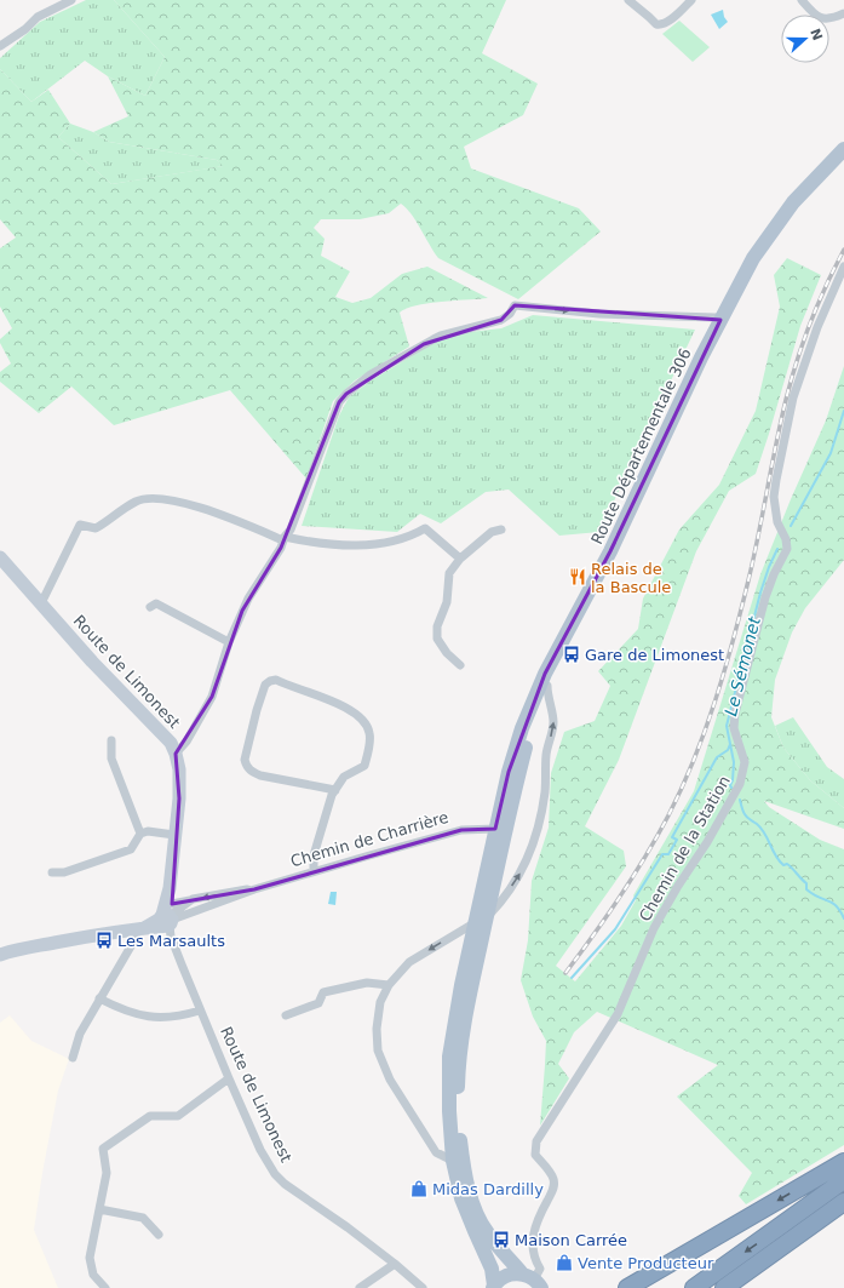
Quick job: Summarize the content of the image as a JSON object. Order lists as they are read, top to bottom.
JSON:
{
  "streets": {
    "main road": ["Route Départementale 306"],
    "street": ["Route de Limonest", "Chemin de Charrière", "Chemin de la Station"]
  },
  "crossings": [
    ["Route Départementale 306", "Chemin de Charrière"],
    ["Route Départementale 306", "Chemin de la Station"],
    ["Route de Limonest", "Chemin de Charrière"]
  ],
  "water": ["Le Sémonet"],
  "places": {
    "restaurant": ["Relais de la Bascule"],
    "bus stop": ["Gare de Limonest", "Les Marsaults", "Maison Carrée"],
    "shop": ["Midas Dardilly", "Vente Producteur"]
  },
  "north": "right"
}
